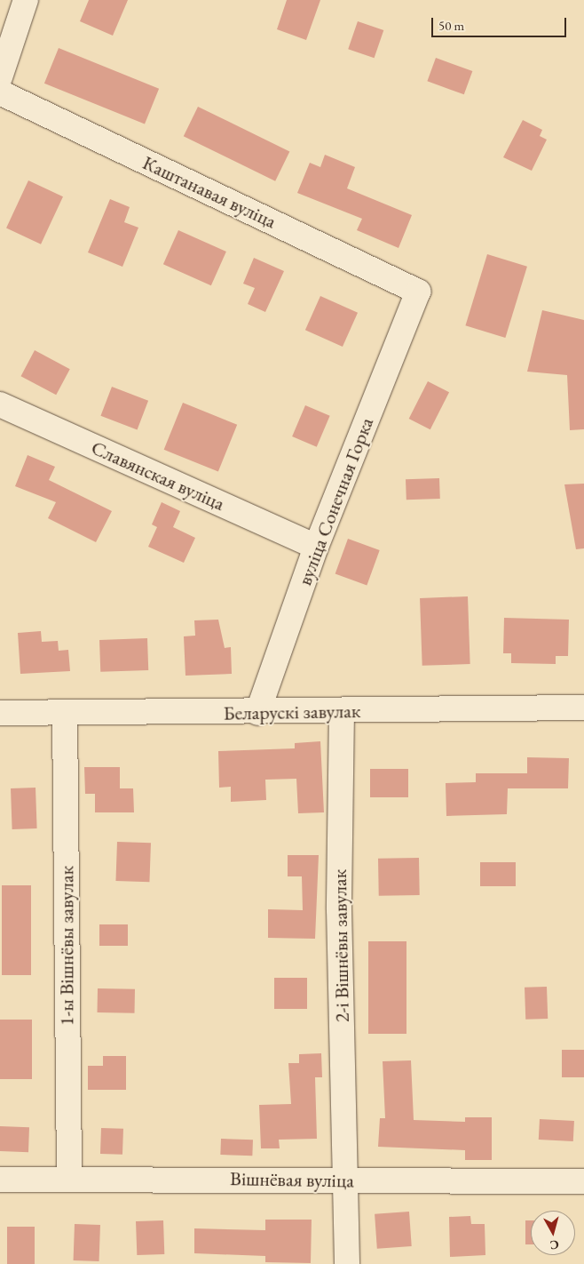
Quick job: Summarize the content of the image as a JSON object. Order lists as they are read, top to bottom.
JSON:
{
  "streets": {
    "street": [
      "Каштанавая вуліца",
      "Славянская вуліца",
      "вуліца Сонечная Горка",
      "Беларускі завулак",
      "1-ы Вішнёвы завулак",
      "2-і Вішнёвы завулак",
      "Вішнёвая вуліца"
    ]
  },
  "crossings": [
    ["Каштанавая вуліца", "вуліца Сонечная Горка"],
    ["Славянская вуліца", "вуліца Сонечная Горка"],
    ["вуліца Сонечная Горка", "Беларускі завулак"],
    ["Беларускі завулак", "1-ы Вішнёвы завулак"],
    ["Беларускі завулак", "2-і Вішнёвы завулак"],
    ["1-ы Вішнёвы завулак", "Вішнёвая вуліца"],
    ["2-і Вішнёвы завулак", "Вішнёвая вуліца"]
  ],
  "scale_bar": "50 m",
  "north": "bottom"
}
